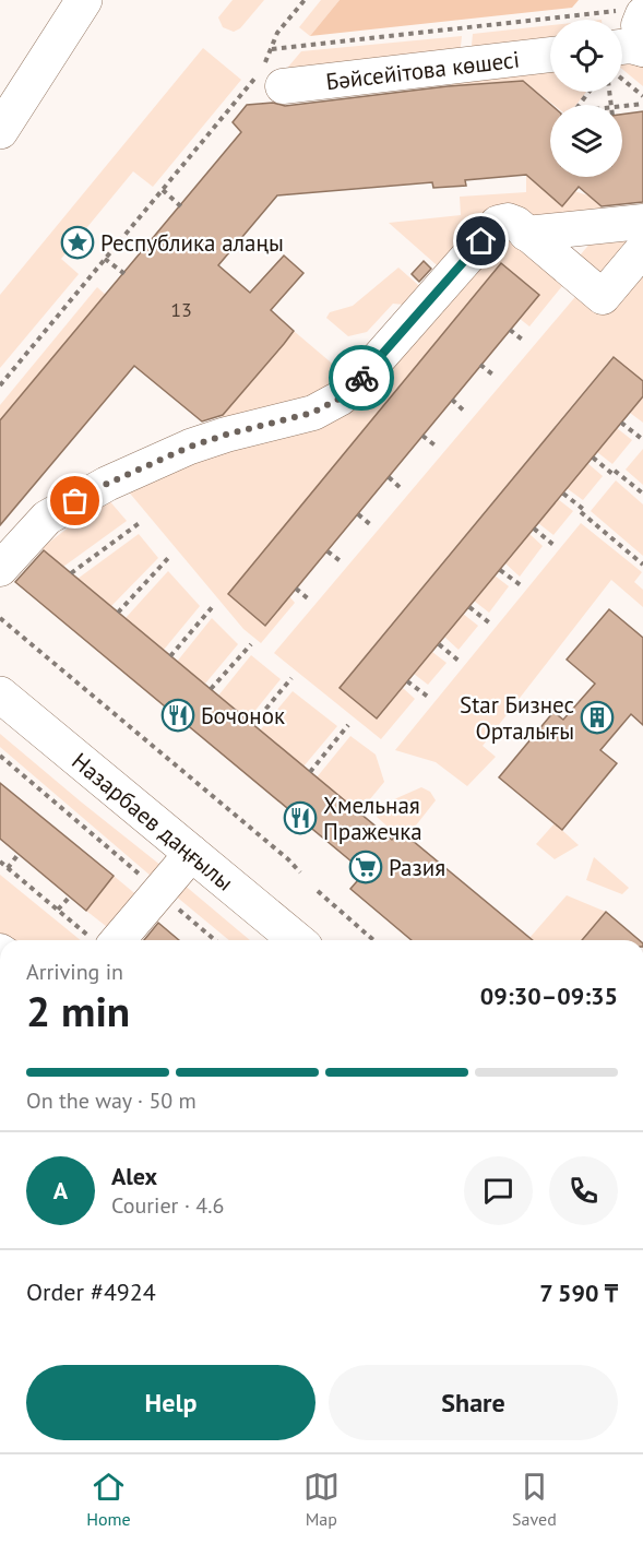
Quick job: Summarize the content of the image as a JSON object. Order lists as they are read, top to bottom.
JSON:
{
  "streets": {
    "main road": ["Назарбаев даңғылы"],
    "street": ["Бәйсейітова көшесі"]
  },
  "places": {
    "place": ["Республика алаңы"],
    "restaurant": ["Бочонок", "Хмельная Пражечка"],
    "building": ["Star Бизнес Орталығы"],
    "supermarket": ["Разия"]
  },
  "house_numbers": ["13"],
  "page": {
    "heading": ["2 min", "Arriving in", "09:30–09:35"],
    "panel": [
      "Alex",
      "Courier · 4.6",
      "Order #4924",
      "7 590 ₸"
    ],
    "bar": "On the way · 50 m",
    "round": "A",
    "buttons": ["Help", "Share"],
    "tabs": ["Home", "Map", "Saved"]
  }
}
